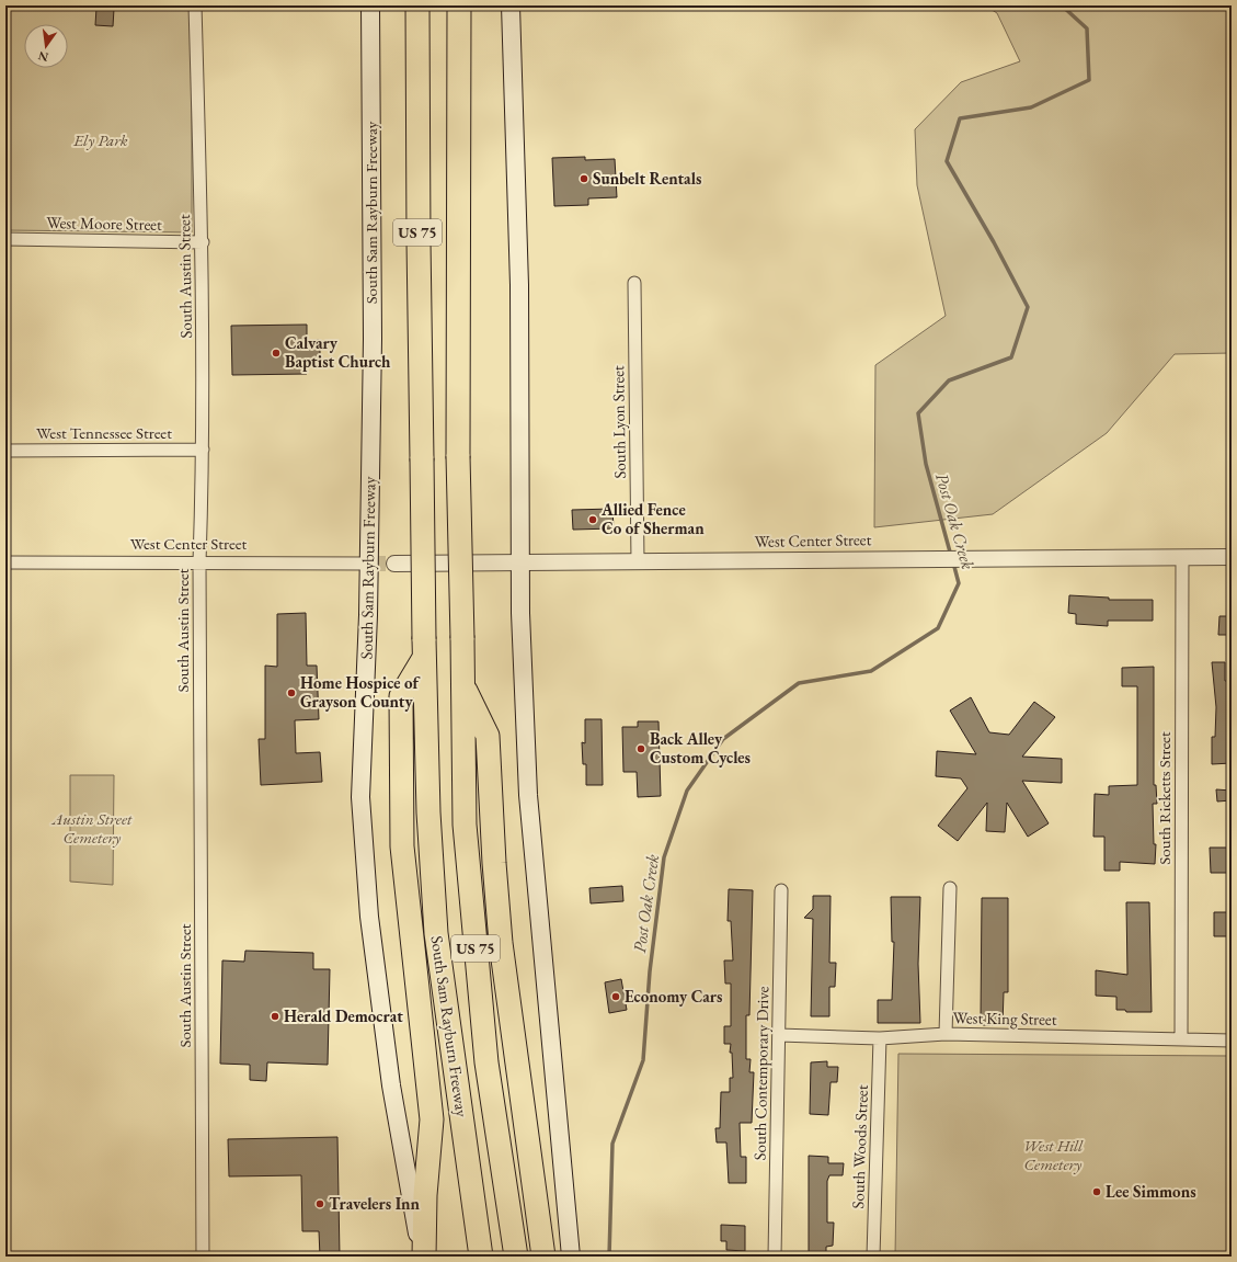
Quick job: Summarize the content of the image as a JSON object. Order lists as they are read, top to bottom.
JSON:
{
  "streets": {
    "highway": ["South Sam Rayburn Freeway", "US 75"],
    "street": [
      "West Moore Street",
      "South Austin Street",
      "South Lyon Street",
      "West Tennessee Street",
      "West Center Street",
      "South Ricketts Street",
      "West King Street",
      "South Contemporary Drive",
      "South Woods Street"
    ]
  },
  "crossings": [
    ["South Sam Rayburn Freeway", "West Center Street"],
    ["West Moore Street", "South Austin Street"],
    ["South Austin Street", "West Tennessee Street"],
    ["South Austin Street", "West Center Street"],
    ["South Lyon Street", "West Center Street"],
    ["West Center Street", "South Ricketts Street"],
    ["South Ricketts Street", "West King Street"],
    ["West King Street", "South Contemporary Drive"],
    ["West King Street", "South Woods Street"]
  ],
  "water": ["Post Oak Creek"],
  "parks": ["Ely Park", "Austin Street Cemetery", "West Hill Cemetery"],
  "places": [
    "Sunbelt Rentals",
    "Calvary Baptist Church",
    "Allied Fence Co of Sherman",
    "Home Hospice of Grayson County",
    "Back Alley Custom Cycles",
    "Economy Cars",
    "Herald Democrat",
    "Lee Simmons",
    "Travelers Inn"
  ],
  "north": "bottom"
}
